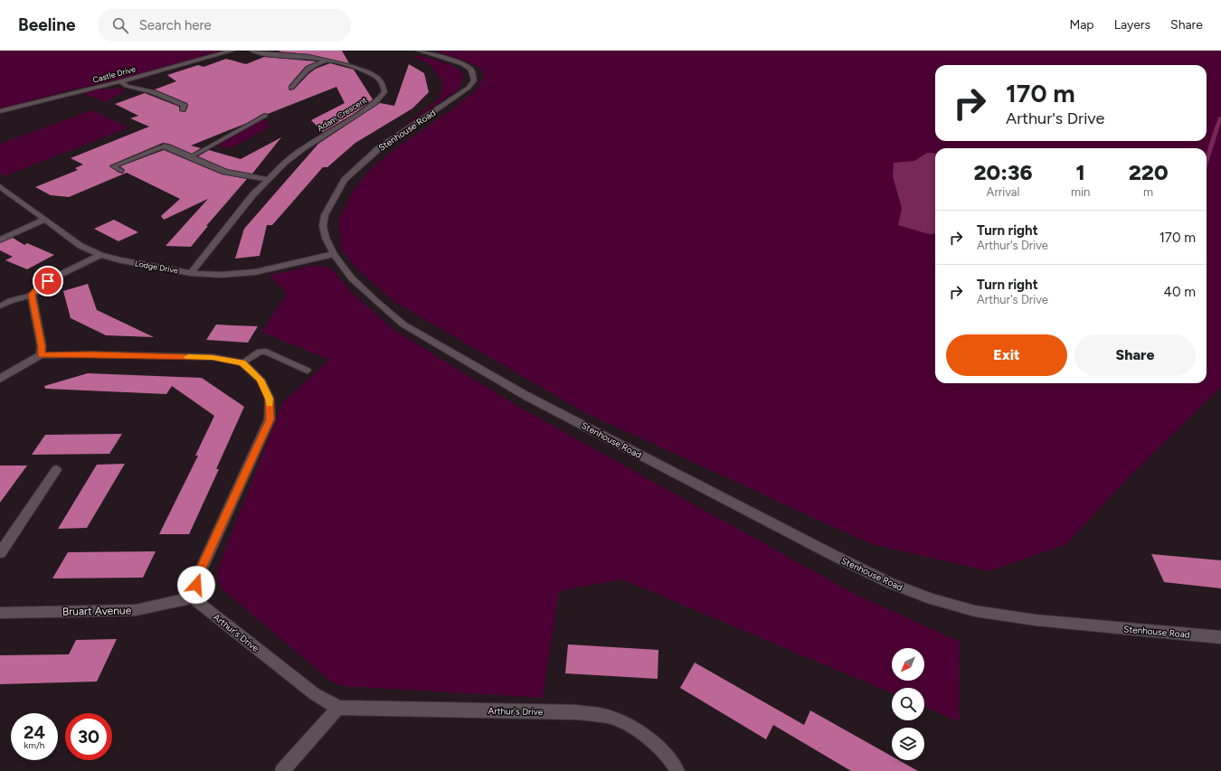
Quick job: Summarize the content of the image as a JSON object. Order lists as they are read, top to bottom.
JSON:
{
  "streets": {
    "street": [
      "Castle Drive",
      "Adam Crescent",
      "Stenhouse Road",
      "Lodge Drive",
      "Bruart Avenue",
      "Arthur's Drive"
    ]
  },
  "crossings": [
    ["Adam Crescent", "Lodge Drive"],
    ["Stenhouse Road", "Lodge Drive"],
    ["Bruart Avenue", "Arthur's Drive"]
  ],
  "north": "bottom left",
  "page": {
    "header": "Beeline",
    "search": "Search here",
    "nav": ["Map", "Layers", "Share"],
    "turn": ["170 m", "Arthur's Drive"],
    "eta": [
      "20:36",
      "Arrival",
      "1",
      "min",
      "220",
      "m"
    ],
    "list": [
      {
        "name": "Turn right",
        "note": "Arthur's Drive",
        "value": "170 m"
      },
      {
        "name": "Turn right",
        "note": "Arthur's Drive",
        "value": "40 m"
      }
    ],
    "buttons": ["Exit", "Share"],
    "speed": "24 km/h",
    "limit": "30"
  }
}
